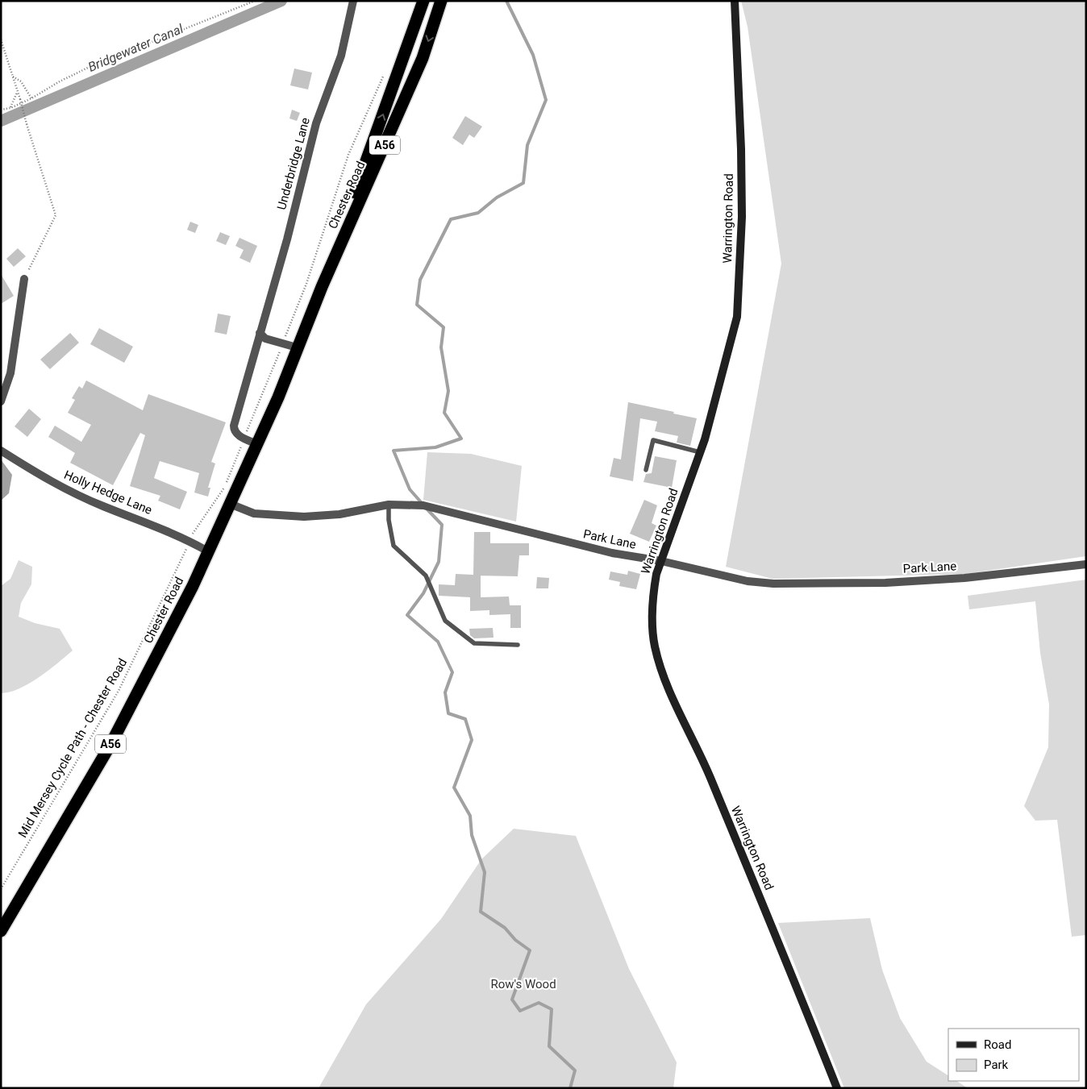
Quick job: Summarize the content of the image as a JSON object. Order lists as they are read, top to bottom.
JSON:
{
  "streets": {
    "highway": ["A56", "Chester Road"],
    "street": [
      "Underbridge Lane",
      "Warrington Road",
      "Holly Hedge Lane",
      "Park Lane"
    ],
    "path": ["Mid Mersey Cycle Path - Chester Road"]
  },
  "crossings": [
    ["Underbridge Lane", "Chester Road"],
    ["Chester Road", "Holly Hedge Lane"],
    ["Chester Road", "Park Lane"],
    ["Warrington Road", "Park Lane"]
  ],
  "water": ["Bridgewater Canal"],
  "parks": ["Row's Wood"],
  "legend": ["Road", "Park"]
}
